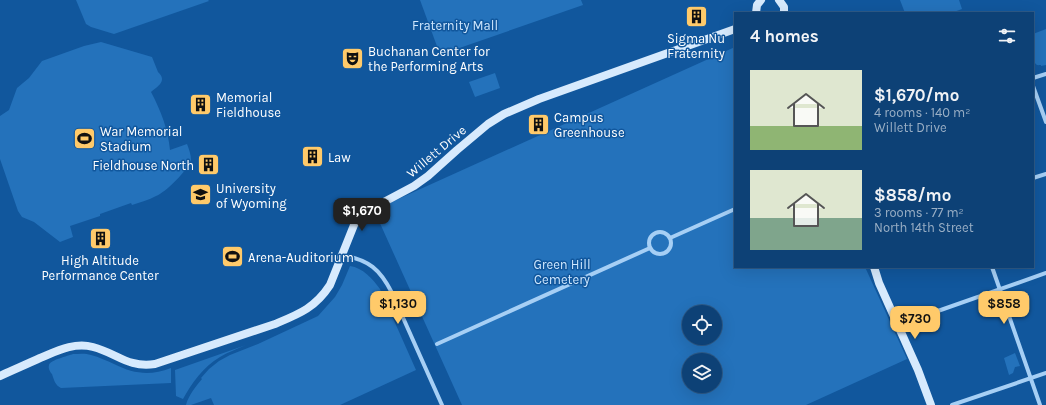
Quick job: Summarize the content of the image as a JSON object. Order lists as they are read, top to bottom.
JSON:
{
  "streets": {
    "street": ["Willett Drive"]
  },
  "parks": ["Fraternity Mall", "Green Hill Cemetery"],
  "places": {
    "building": [
      "Sigma Nu Fraternity",
      "Memorial Fieldhouse",
      "Campus Greenhouse",
      "Law",
      "Fieldhouse North",
      "High Altitude Performance Center"
    ],
    "theatre": ["Buchanan Center for the Performing Arts"],
    "sports": ["War Memorial Stadium", "Arena-Auditorium"],
    "school or university": ["University of Wyoming"]
  },
  "page": {
    "heading": "4 homes",
    "list": [
      {
        "name": "$1,670/mo",
        "note": "4 rooms · 140 m² · Willett Drive"
      },
      {
        "name": "$858/mo",
        "note": "3 rooms · 77 m² · North 14th Street"
      }
    ],
    "price": [
      "$1,670",
      "$1,130",
      "$858",
      "$730"
    ]
  }
}
